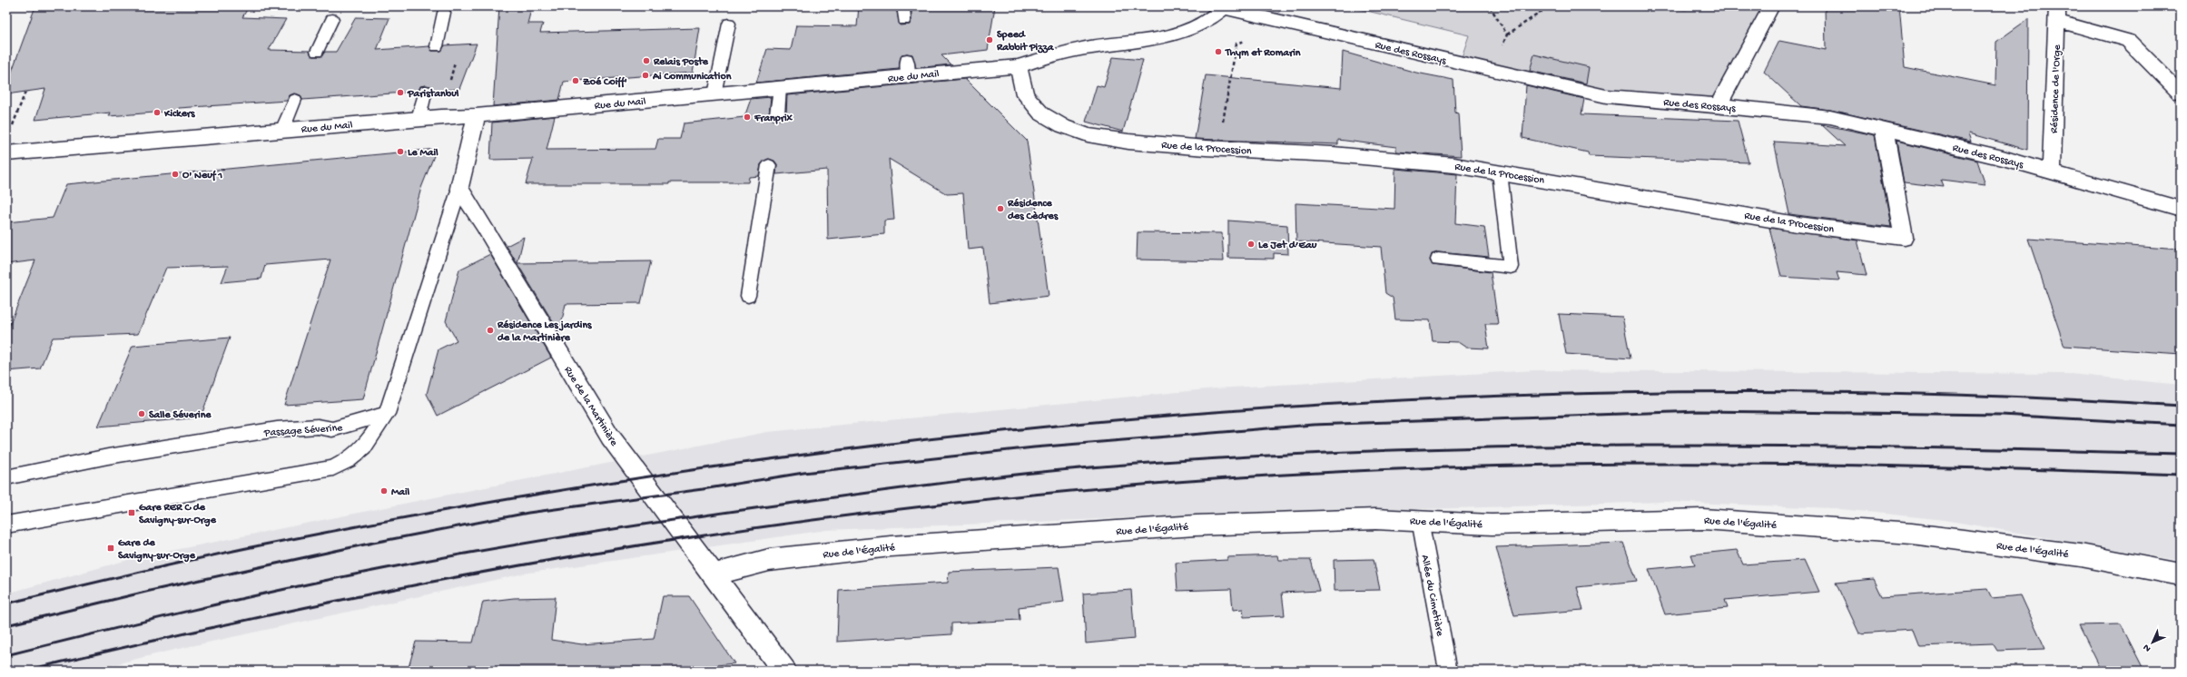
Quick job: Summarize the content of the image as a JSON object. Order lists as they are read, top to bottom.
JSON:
{
  "streets": {
    "street": [
      "Rue des Rossays",
      "Rue du Mail",
      "Résidence de l'Orge",
      "Rue de la Procession",
      "Rue de la Martinière",
      "Rue de l'Égalité"
    ],
    "lane": ["Passage Séverine", "Allée du Cimetière"]
  },
  "crossings": [
    ["Rue des Rossays", "Rue du Mail"],
    ["Rue des Rossays", "Résidence de l'Orge"],
    ["Rue des Rossays", "Rue de la Procession"],
    ["Rue du Mail", "Rue de la Procession"],
    ["Rue de la Martinière", "Rue de l'Égalité"],
    ["Rue de l'Égalité", "Allée du Cimetière"]
  ],
  "places": {
    "other": [
      "Speed Rabbit Pizza",
      "Thym et Romarin",
      "Relais Poste",
      "Ai Communication",
      "Zoé Coiff'",
      "Paristanbul",
      "Kickers",
      "Franprix",
      "Le Mail",
      "O' Neuf 1",
      "Résidence des Cèdres",
      "Le Jet d’Eau",
      "Résidence Les jardins de la Martinière",
      "Salle Séverine",
      "Mail"
    ],
    "transit": ["Gare RER C de Savigny-sur-Orge", "Gare de Savigny-sur-Orge"]
  },
  "north": "bottom left"
}
